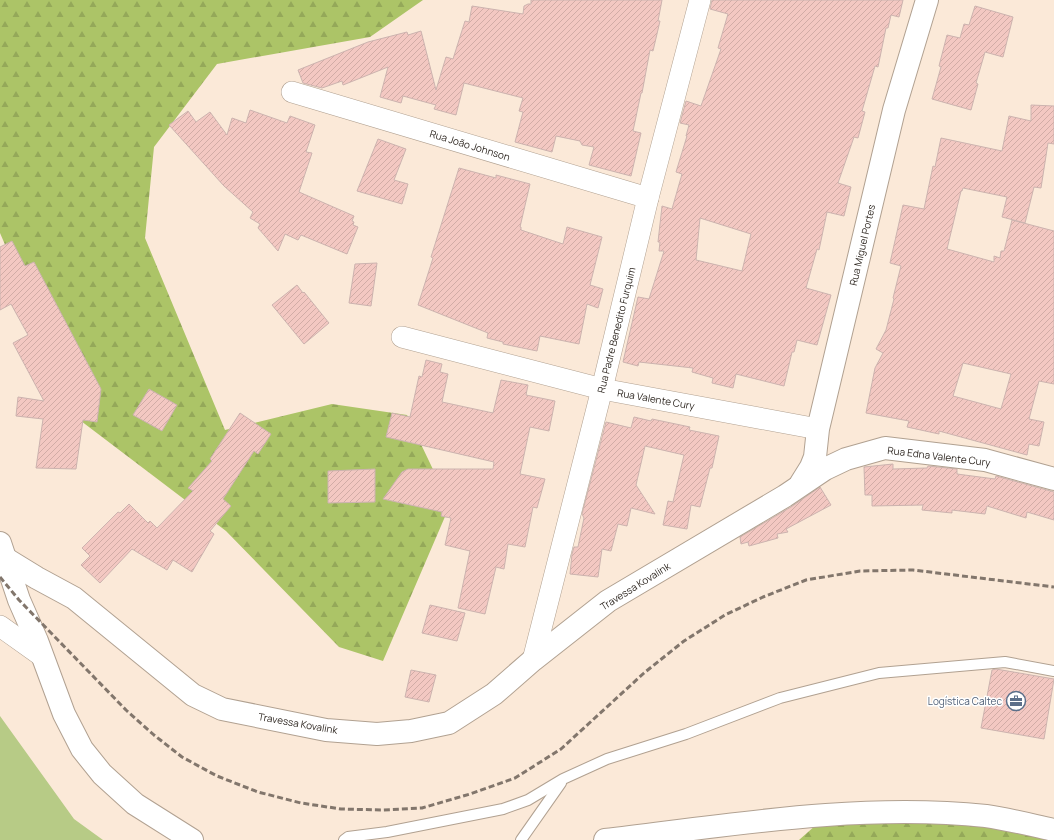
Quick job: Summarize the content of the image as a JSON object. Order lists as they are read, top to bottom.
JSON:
{
  "streets": {
    "street": [
      "Rua João Johnson",
      "Rua Miguel Portes",
      "Rua Padre Benedito Furquim",
      "Rua Valente Cury",
      "Rua Edna Valente Cury",
      "Travessa Kovalink"
    ]
  },
  "crossings": [
    ["Rua João Johnson", "Rua Padre Benedito Furquim"],
    ["Rua Miguel Portes", "Rua Valente Cury"],
    ["Rua Miguel Portes", "Rua Edna Valente Cury"],
    ["Rua Miguel Portes", "Travessa Kovalink"],
    ["Rua Padre Benedito Furquim", "Rua Valente Cury"],
    ["Rua Padre Benedito Furquim", "Travessa Kovalink"],
    ["Rua Edna Valente Cury", "Travessa Kovalink"]
  ],
  "places": {
    "office": ["Logística Caltec"]
  }
}
